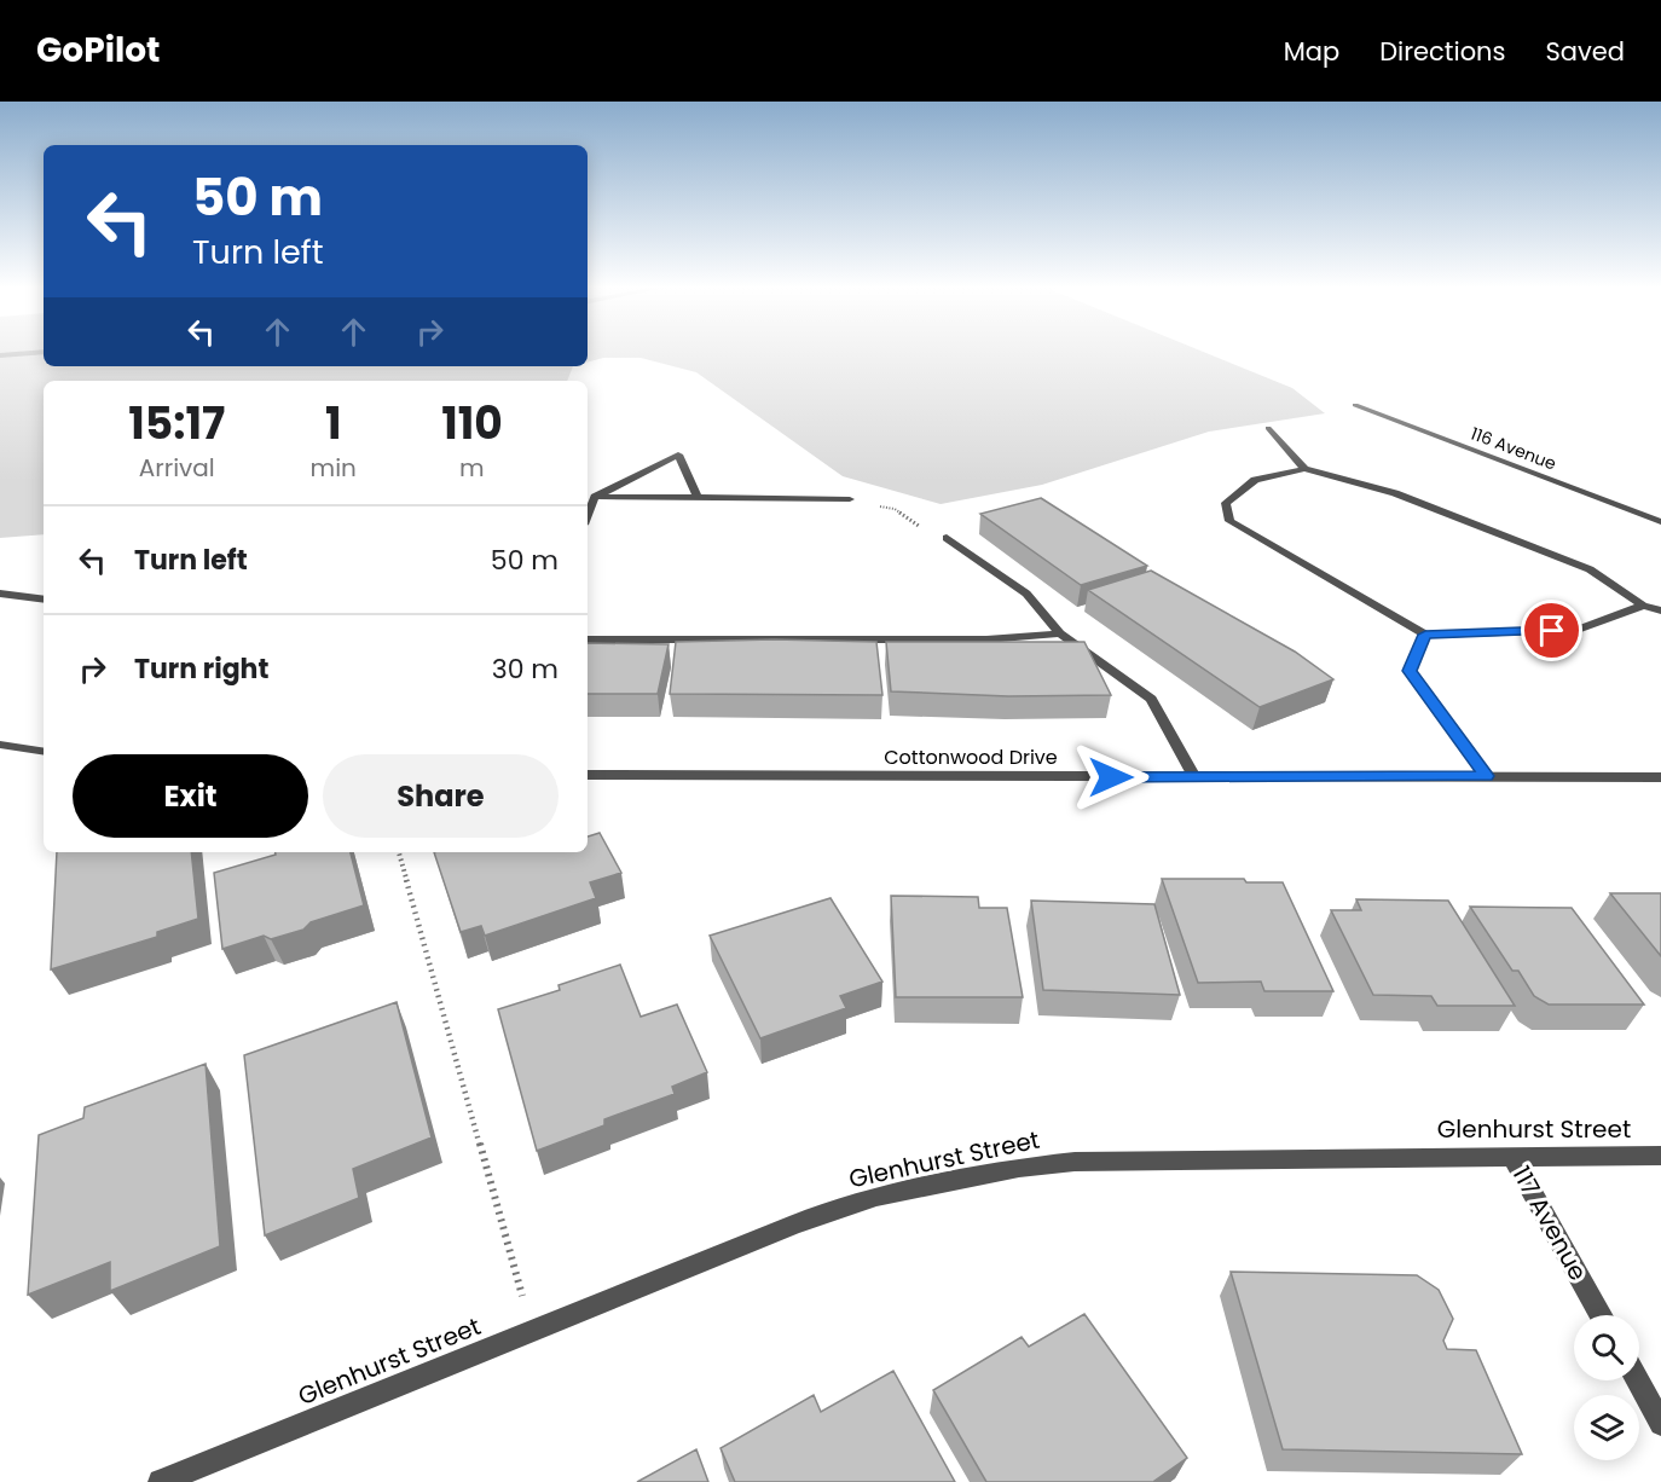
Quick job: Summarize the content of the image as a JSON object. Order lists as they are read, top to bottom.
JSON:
{
  "streets": {
    "street": [
      "116 Avenue",
      "Cottonwood Drive",
      "Glenhurst Street",
      "117 Avenue"
    ]
  },
  "crossings": [
    ["Glenhurst Street", "117 Avenue"]
  ],
  "page": {
    "header": "GoPilot",
    "nav": ["Map", "Directions", "Saved"],
    "turn": ["50 m", "Turn left"],
    "eta": [
      "15:17",
      "Arrival",
      "1",
      "min",
      "110",
      "m"
    ],
    "list": [
      {
        "name": "Turn left",
        "value": "50 m"
      },
      {
        "name": "Turn right",
        "value": "30 m"
      }
    ],
    "buttons": ["Exit", "Share"]
  }
}
